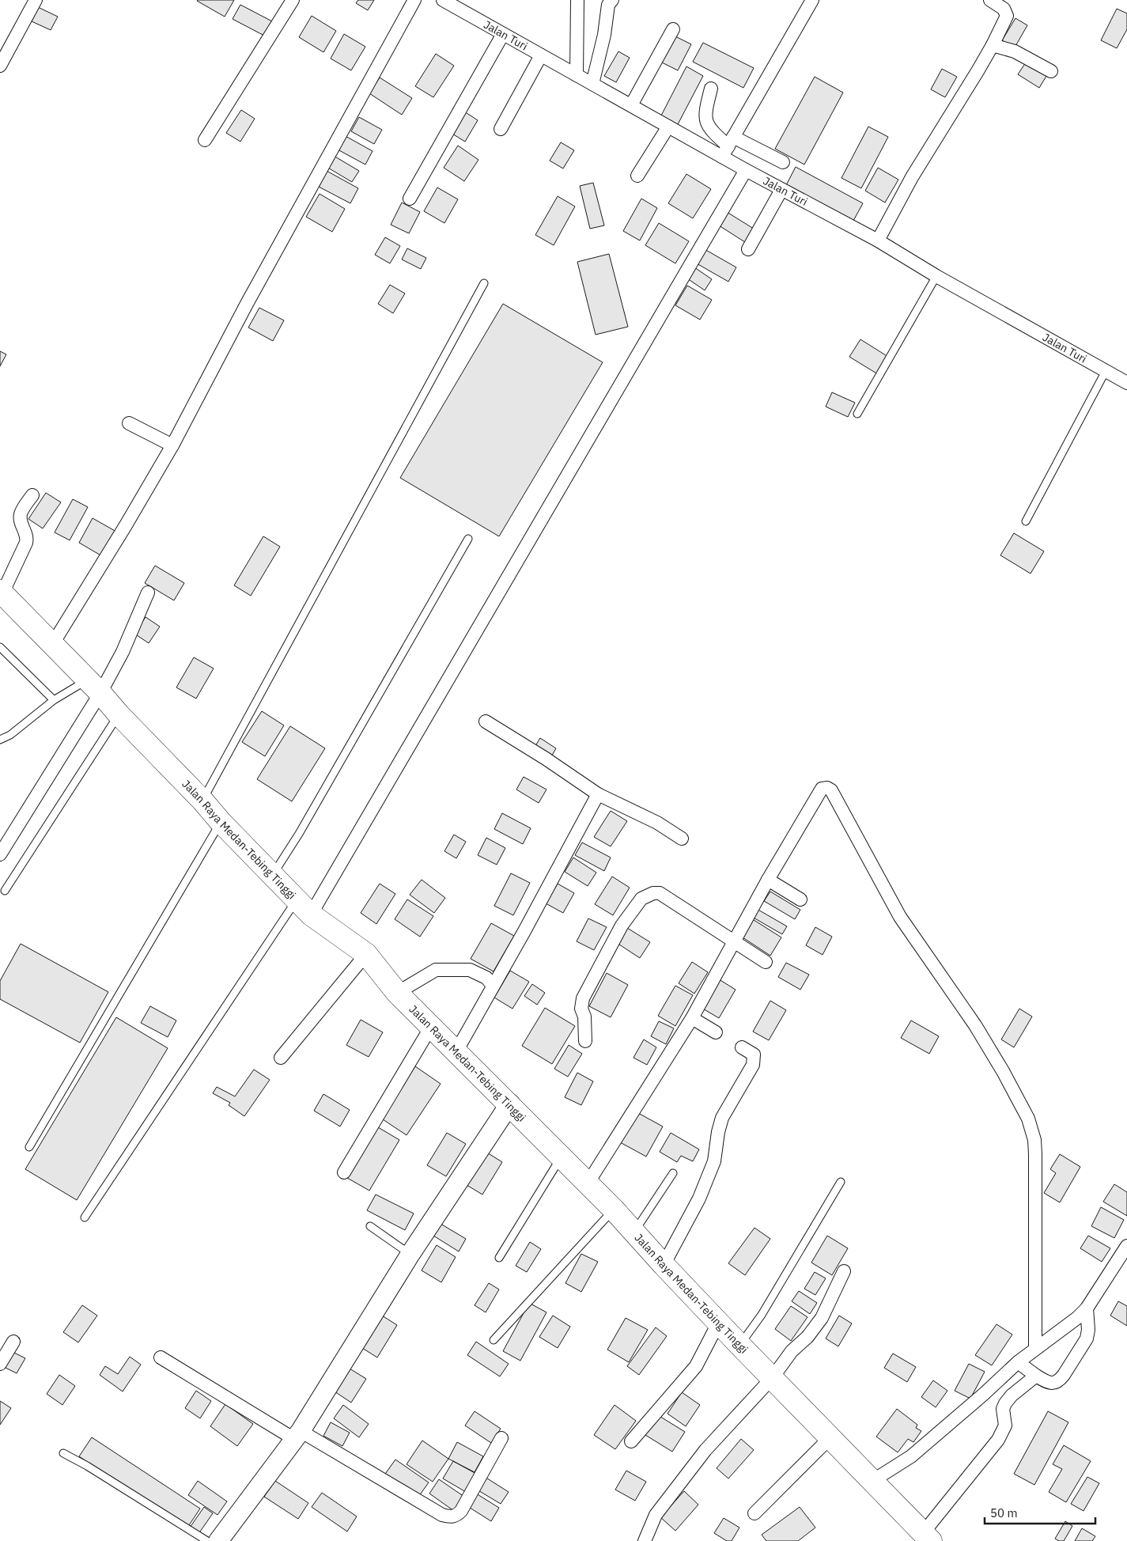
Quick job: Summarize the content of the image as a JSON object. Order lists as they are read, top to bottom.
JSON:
{
  "streets": {
    "highway": ["Jalan Raya Medan-Tebing Tinggi"],
    "street": ["Jalan Turi"]
  },
  "scale_bar": "50 m"
}
